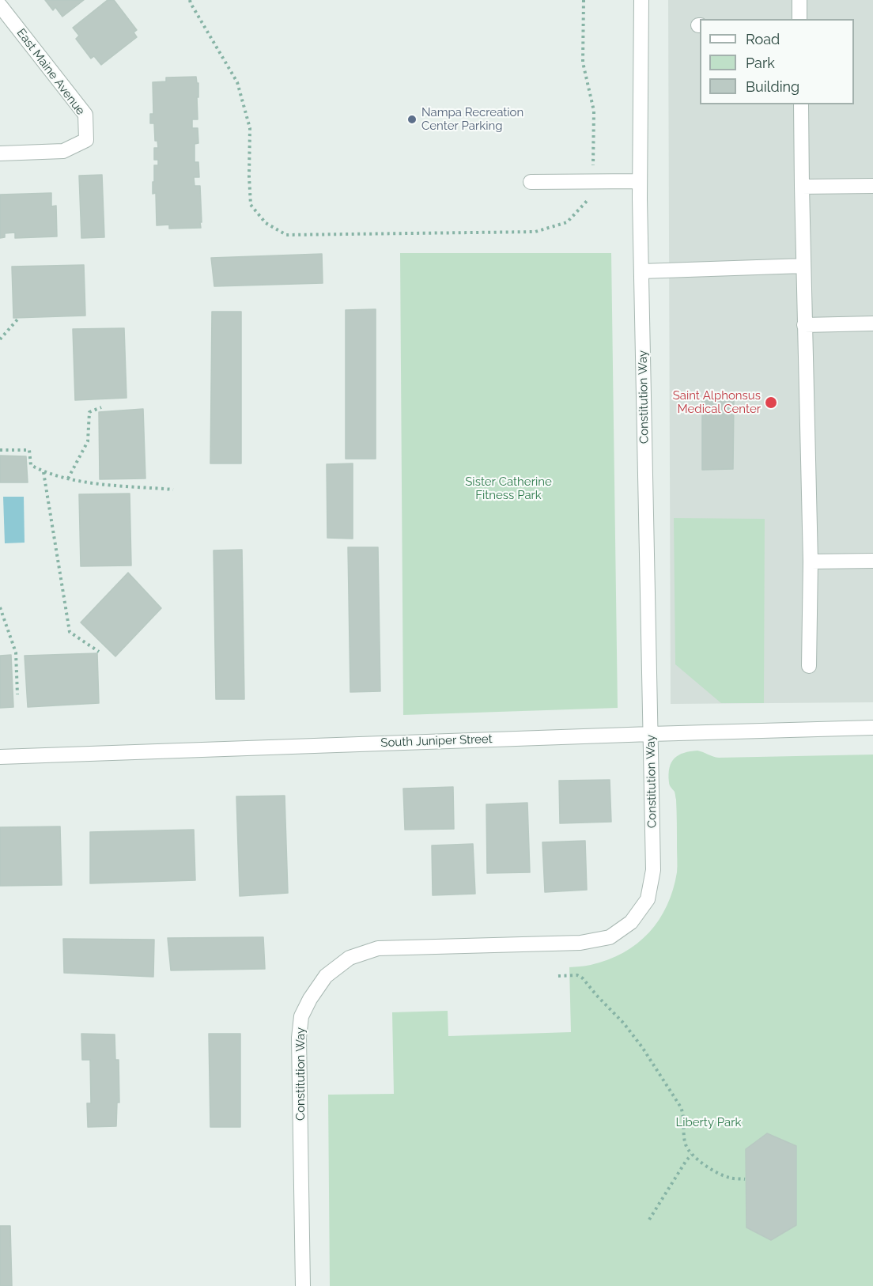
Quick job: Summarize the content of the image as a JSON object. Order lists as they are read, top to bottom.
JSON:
{
  "streets": {
    "street": ["East Maine Avenue", "Constitution Way", "South Juniper Street"]
  },
  "crossings": [
    ["Constitution Way", "South Juniper Street"]
  ],
  "parks": ["Sister Catherine Fitness Park", "Liberty Park"],
  "places": ["Nampa Recreation Center Parking", "Saint Alphonsus Medical Center"],
  "legend": ["Road", "Park", "Building"]
}
